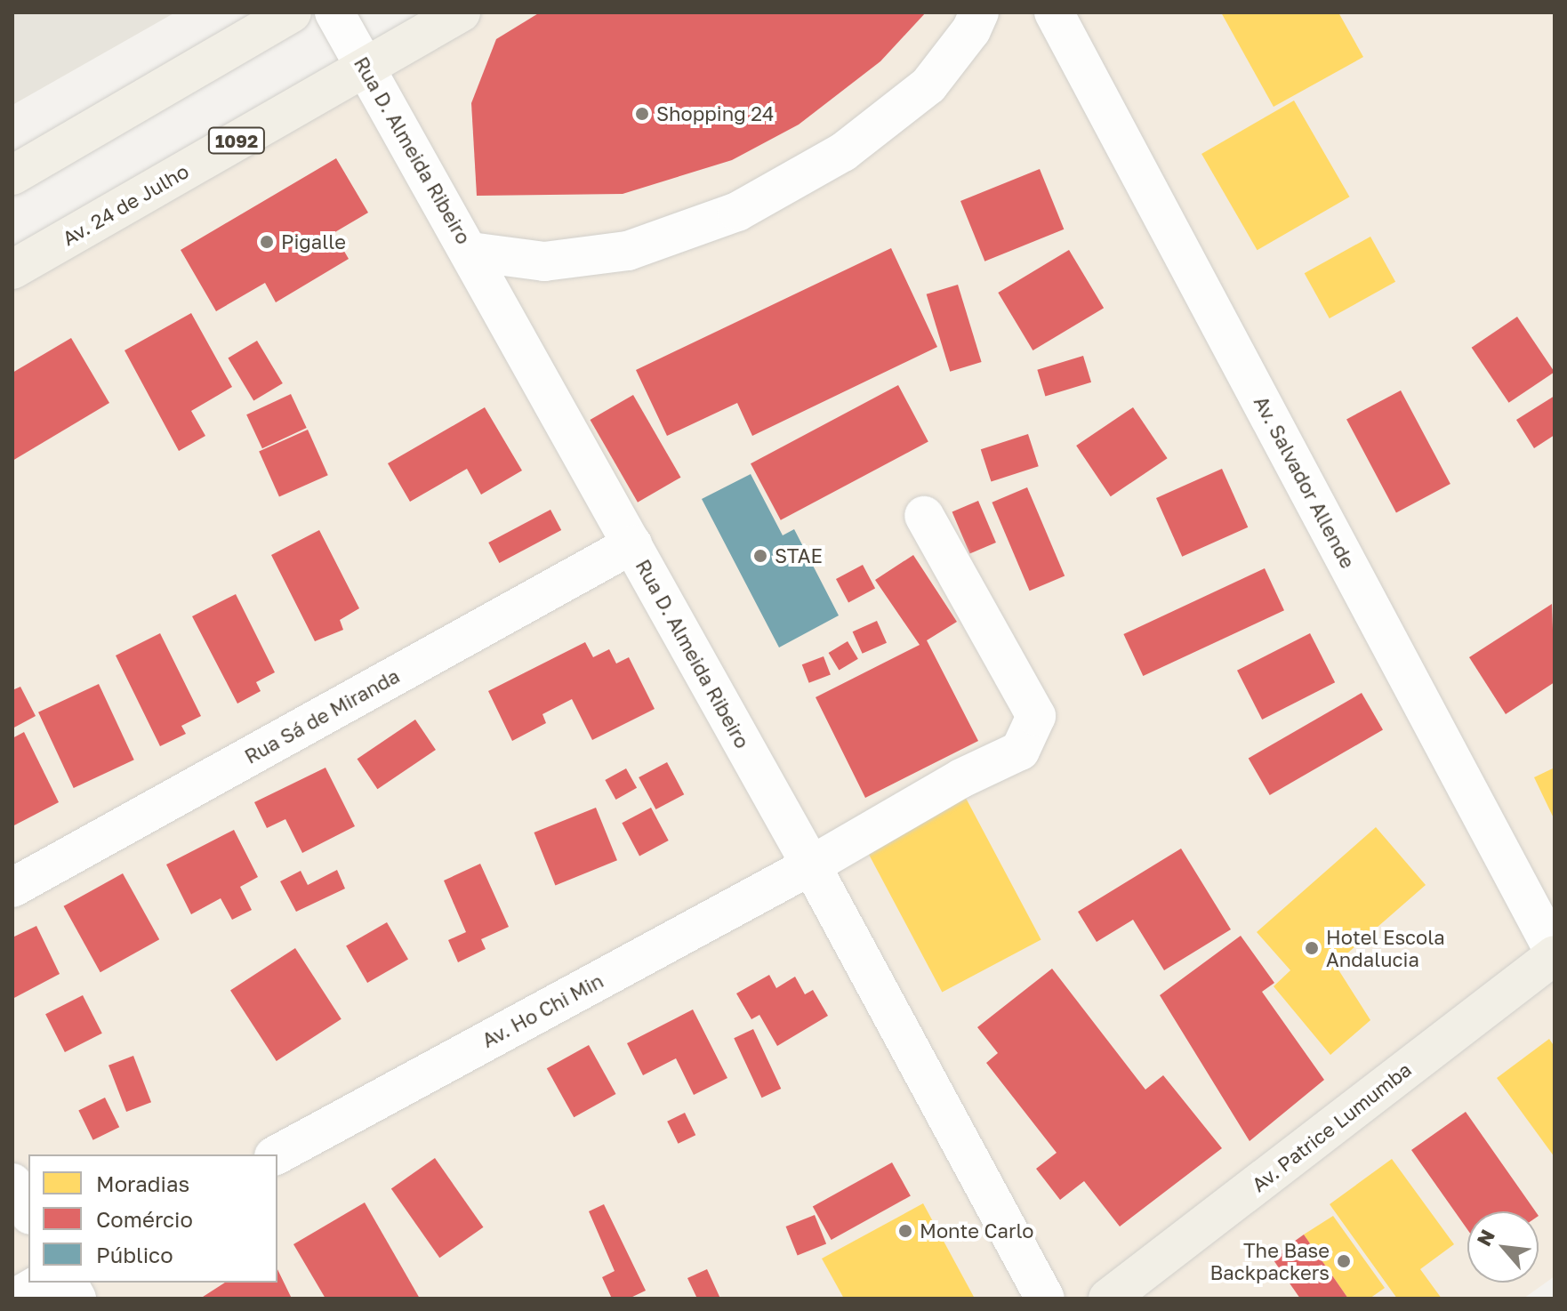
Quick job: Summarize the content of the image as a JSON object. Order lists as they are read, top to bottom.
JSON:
{
  "streets": {
    "main road": ["1092", "Av. 24 de Julho", "Av. Patrice Lumumba"],
    "street": [
      "Rua D. Almeida Ribeiro",
      "Av. Salvador Allende",
      "Rua Sá de Miranda",
      "Av. Ho Chi Min"
    ]
  },
  "crossings": [
    ["Rua D. Almeida Ribeiro", "Av. 24 de Julho"],
    ["Rua D. Almeida Ribeiro", "Rua Sá de Miranda"],
    ["Rua D. Almeida Ribeiro", "Av. Ho Chi Min"],
    ["Av. Salvador Allende", "Av. Patrice Lumumba"]
  ],
  "places": [
    "Shopping 24",
    "Pigalle",
    "STAE",
    "Hotel Escola Andalucia",
    "Monte Carlo",
    "The Base Backpackers"
  ],
  "legend": ["Moradias", "Comércio", "Público"],
  "north": "top left"
}
